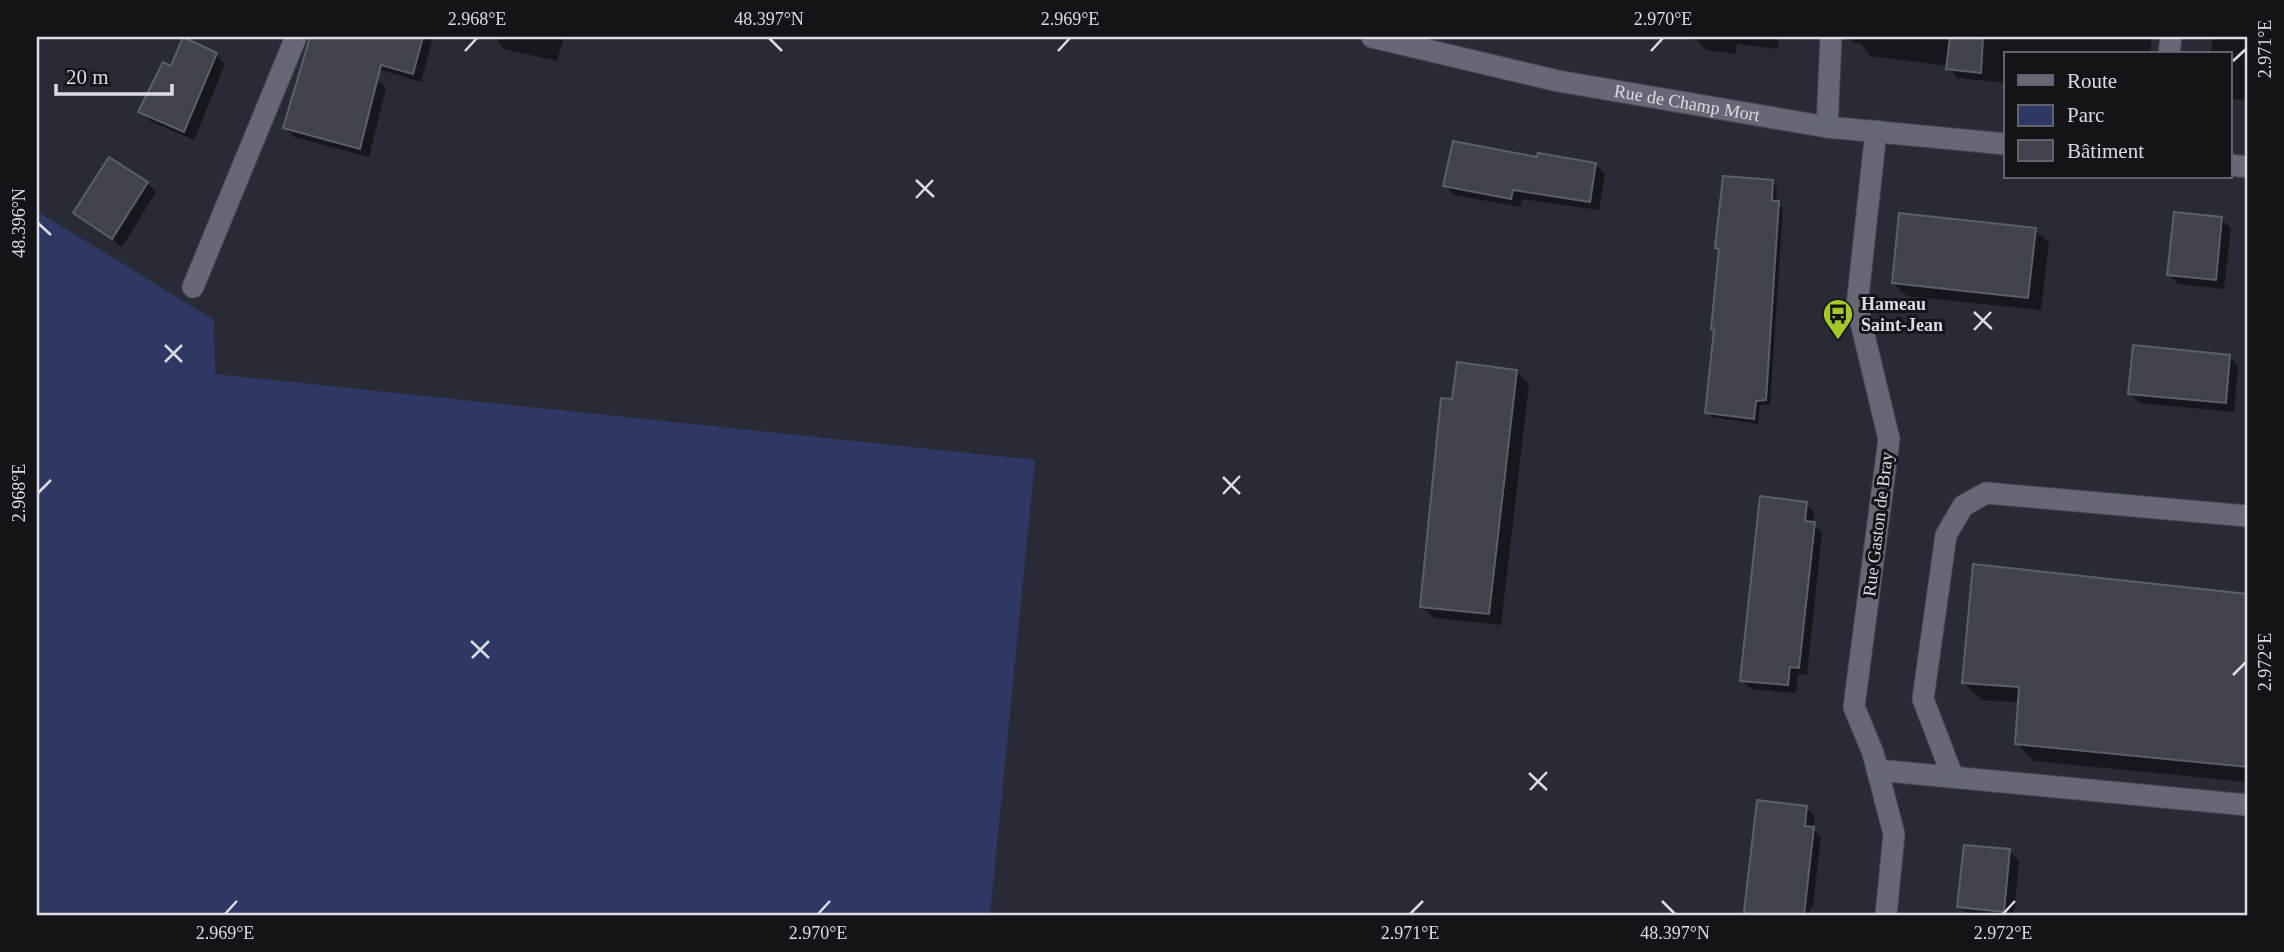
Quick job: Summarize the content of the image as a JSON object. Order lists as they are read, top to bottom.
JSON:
{
  "streets": {
    "street": ["Rue de Champ Mort", "Rue Gaston de Bray"]
  },
  "crossings": [
    ["Rue de Champ Mort", "Rue Gaston de Bray"]
  ],
  "places": {
    "bus stop": ["Hameau Saint-Jean"]
  },
  "legend": ["Route", "Parc", "Bâtiment"],
  "scale_bar": "20 m",
  "coordinates": [
    "2.968°E",
    "48.397°N",
    "2.969°E",
    "2.970°E",
    "2.971°E",
    "48.396°N",
    "2.972°E"
  ]
}
